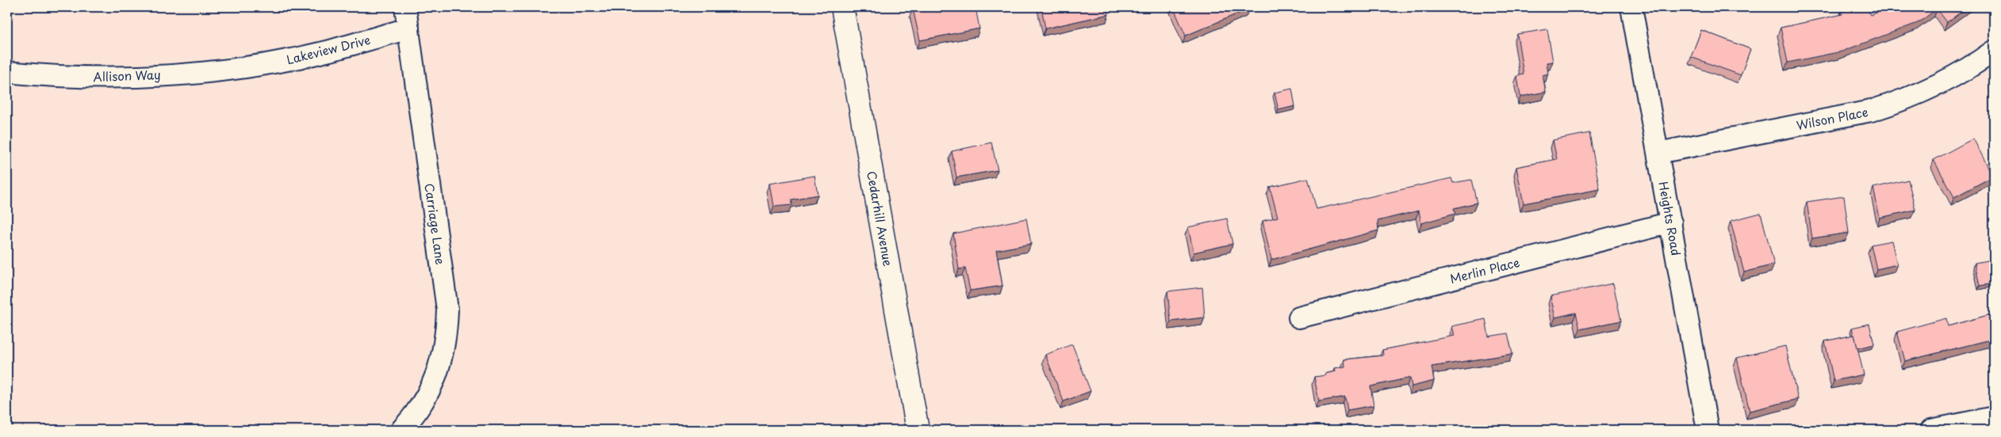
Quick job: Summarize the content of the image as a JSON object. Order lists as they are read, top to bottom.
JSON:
{
  "streets": {
    "street": [
      "Lakeview Drive",
      "Allison Way",
      "Wilson Place",
      "Cedarhill Avenue",
      "Heights Road",
      "Carriage Lane",
      "Merlin Place"
    ]
  },
  "crossings": [
    ["Lakeview Drive", "Allison Way"],
    ["Lakeview Drive", "Carriage Lane"],
    ["Wilson Place", "Heights Road"],
    ["Heights Road", "Merlin Place"]
  ]
}
